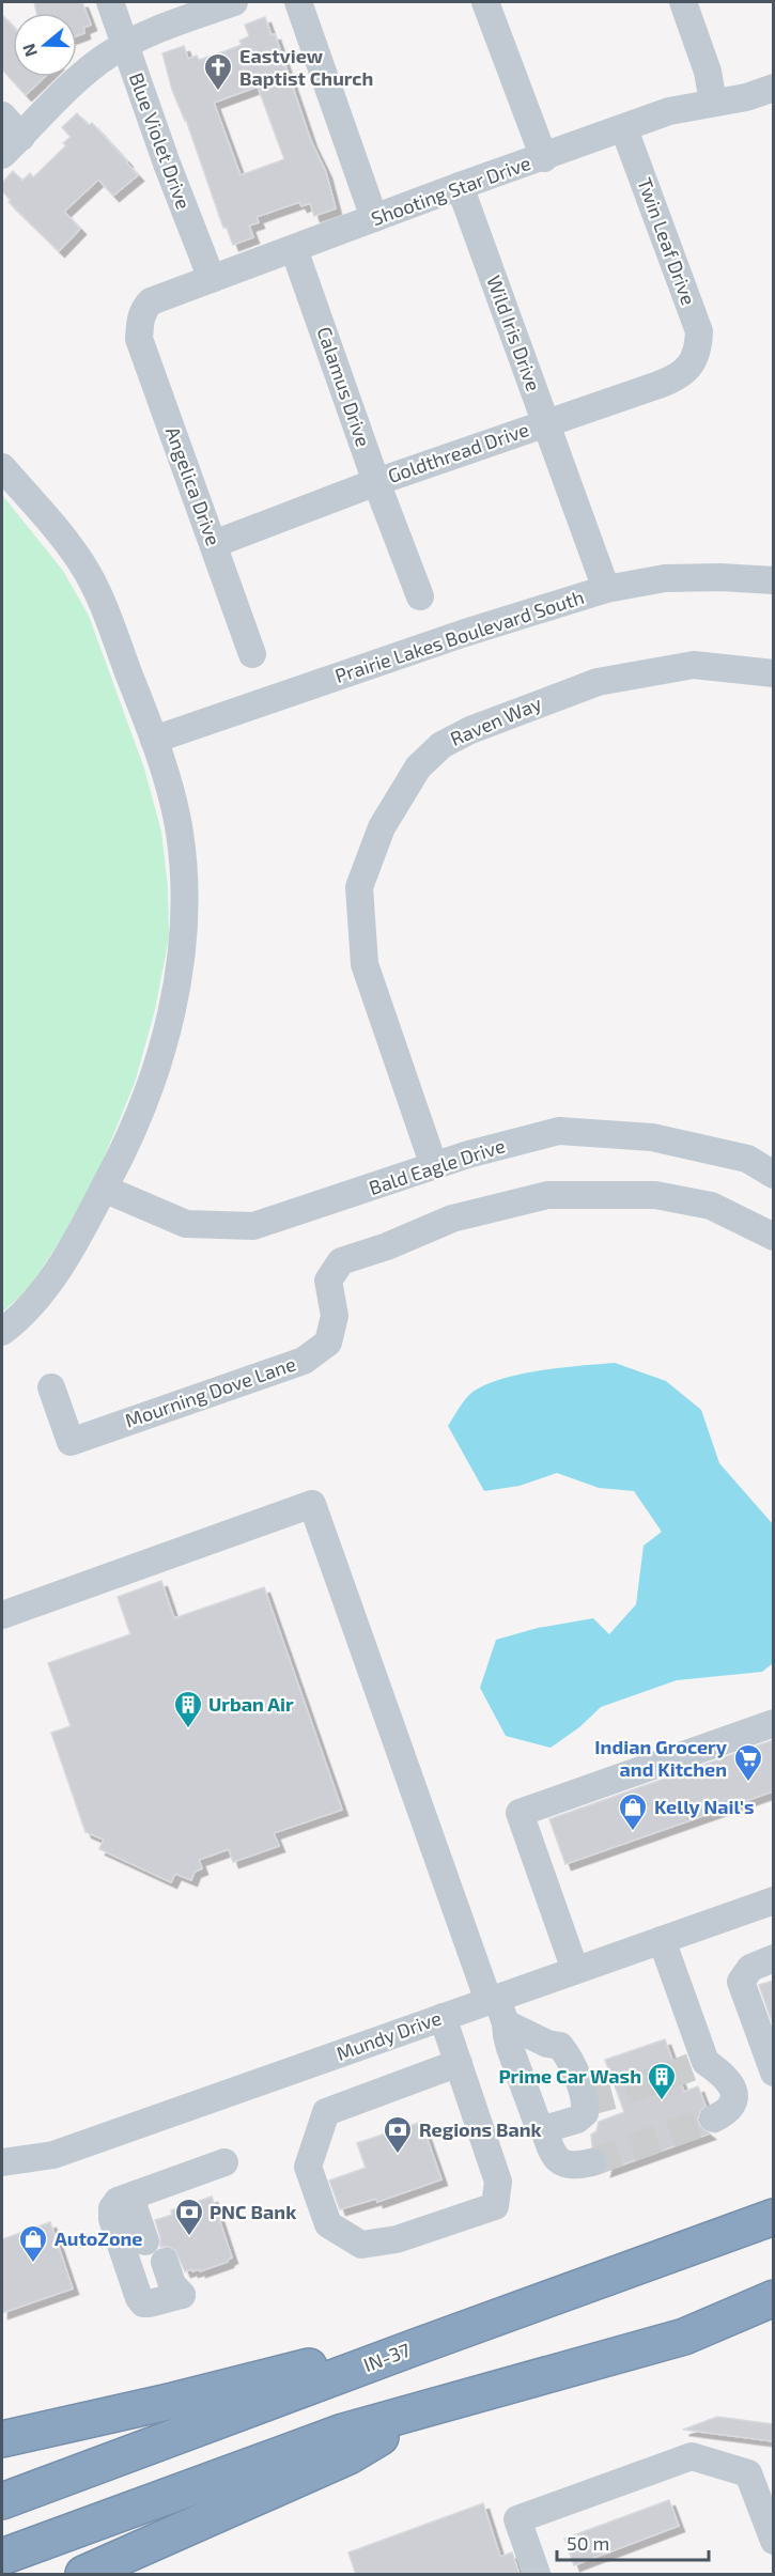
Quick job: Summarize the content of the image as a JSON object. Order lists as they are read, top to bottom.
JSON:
{
  "streets": {
    "highway": ["IN-37"],
    "street": [
      "Blue Violet Drive",
      "Shooting Star Drive",
      "Twin Leaf Drive",
      "Wild Iris Drive",
      "Calamus Drive",
      "Goldthread Drive",
      "Angelica Drive",
      "Prairie Lakes Boulevard South",
      "Raven Way",
      "Bald Eagle Drive",
      "Mourning Dove Lane",
      "Mundy Drive"
    ]
  },
  "crossings": [
    ["Blue Violet Drive", "Shooting Star Drive"],
    ["Shooting Star Drive", "Twin Leaf Drive"],
    ["Shooting Star Drive", "Wild Iris Drive"],
    ["Shooting Star Drive", "Calamus Drive"],
    ["Shooting Star Drive", "Angelica Drive"],
    ["Twin Leaf Drive", "Goldthread Drive"],
    ["Wild Iris Drive", "Goldthread Drive"],
    ["Wild Iris Drive", "Prairie Lakes Boulevard South"],
    ["Calamus Drive", "Goldthread Drive"],
    ["Goldthread Drive", "Angelica Drive"],
    ["Raven Way", "Bald Eagle Drive"]
  ],
  "places": {
    "church": ["Eastview Baptist Church"],
    "building": ["Urban Air", "Prime Car Wash"],
    "supermarket": ["Indian Grocery and Kitchen"],
    "shop": ["Kelly Nail's", "AutoZone"],
    "bank": ["Regions Bank", "PNC Bank"]
  },
  "scale_bar": "50 m",
  "north": "left"
}
